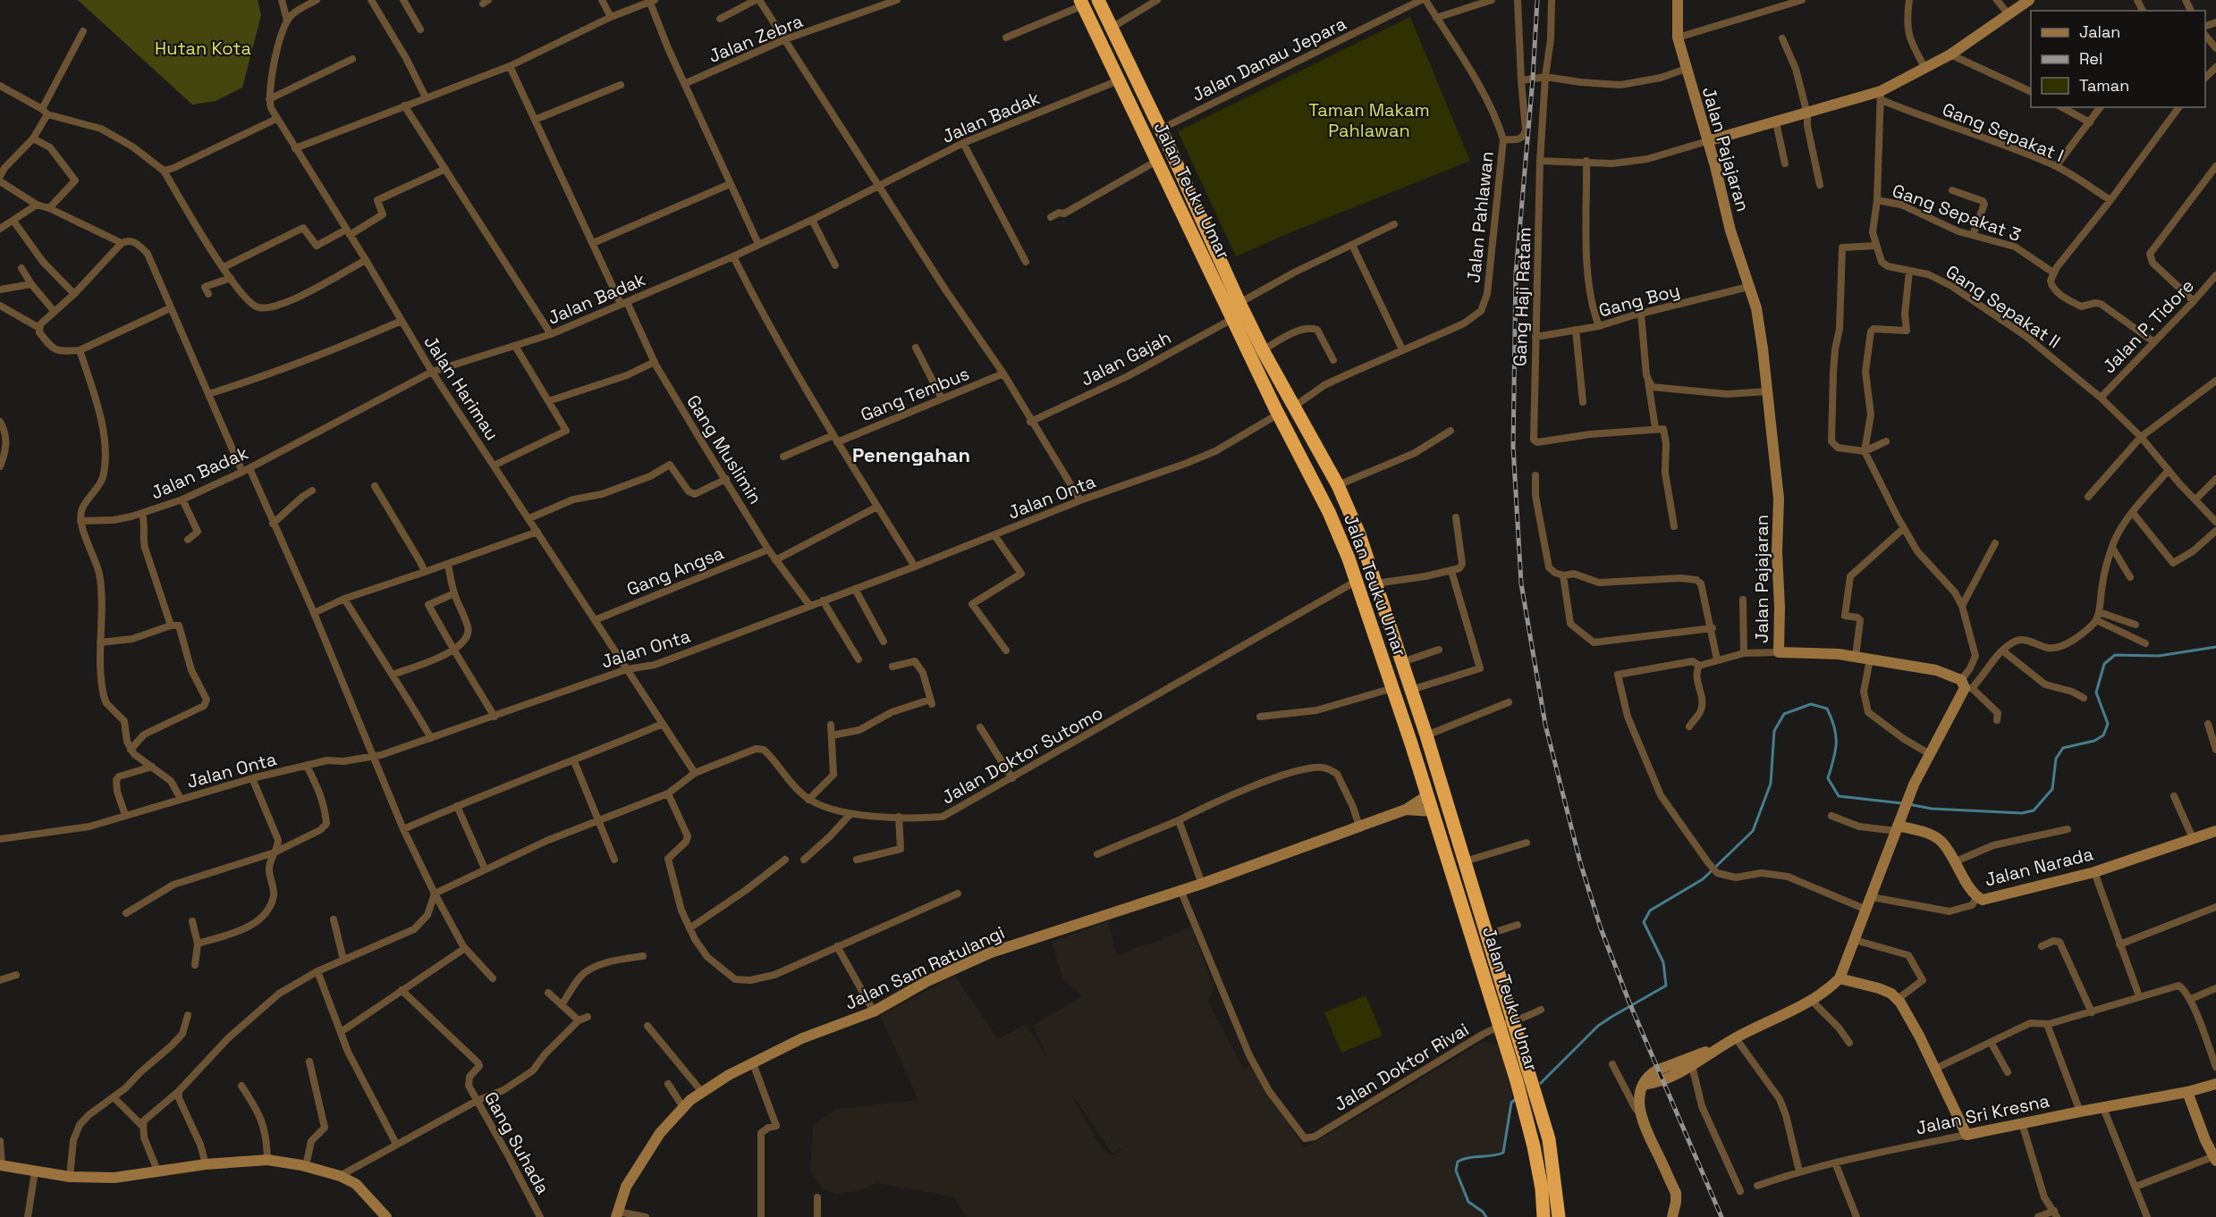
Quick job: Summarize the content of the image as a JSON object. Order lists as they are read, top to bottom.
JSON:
{
  "streets": {
    "highway": ["Jalan Teuku Umar"],
    "street": [
      "Jalan Zebra",
      "Jalan Danau Jepara",
      "Jalan Badak",
      "Gang Sepakat I",
      "Jalan Pajajaran",
      "Gang Sepakat 3",
      "Jalan Pahlawan",
      "Gang Haji Ratam",
      "Gang Boy",
      "Gang Sepakat II",
      "Jalan P. Tidore",
      "Jalan Gajah",
      "Jalan Harimau",
      "Gang Tembus",
      "Gang Muslimin",
      "Jalan Onta",
      "Gang Angsa",
      "Jalan Doktor Sutomo",
      "Jalan Narada",
      "Jalan Sam Ratulangi",
      "Jalan Doktor Rivai",
      "Jalan Sri Kresna",
      "Gang Suhada"
    ]
  },
  "crossings": [
    ["Jalan Danau Jepara", "Jalan Teuku Umar"],
    ["Jalan Badak", "Jalan Teuku Umar"],
    ["Jalan Badak", "Jalan Harimau"],
    ["Jalan Badak", "Gang Muslimin"],
    ["Jalan Pajajaran", "Gang Boy"],
    ["Jalan Teuku Umar", "Jalan Pahlawan"],
    ["Jalan Teuku Umar", "Jalan Gajah"],
    ["Jalan Teuku Umar", "Jalan Onta"],
    ["Jalan Teuku Umar", "Jalan Doktor Sutomo"],
    ["Jalan Teuku Umar", "Jalan Sam Ratulangi"],
    ["Jalan Teuku Umar", "Jalan Doktor Rivai"],
    ["Gang Haji Ratam", "Gang Boy"],
    ["Gang Sepakat II", "Jalan P. Tidore"],
    ["Jalan Harimau", "Jalan Onta"],
    ["Jalan Harimau", "Gang Angsa"],
    ["Jalan Harimau", "Jalan Doktor Sutomo"],
    ["Gang Muslimin", "Jalan Onta"],
    ["Gang Muslimin", "Gang Angsa"],
    ["Jalan Sam Ratulangi", "Jalan Doktor Rivai"]
  ],
  "districts": ["Penengahan"],
  "parks": ["Hutan Kota", "Taman Makam Pahlawan"],
  "legend": ["Jalan", "Rel", "Taman"]
}
